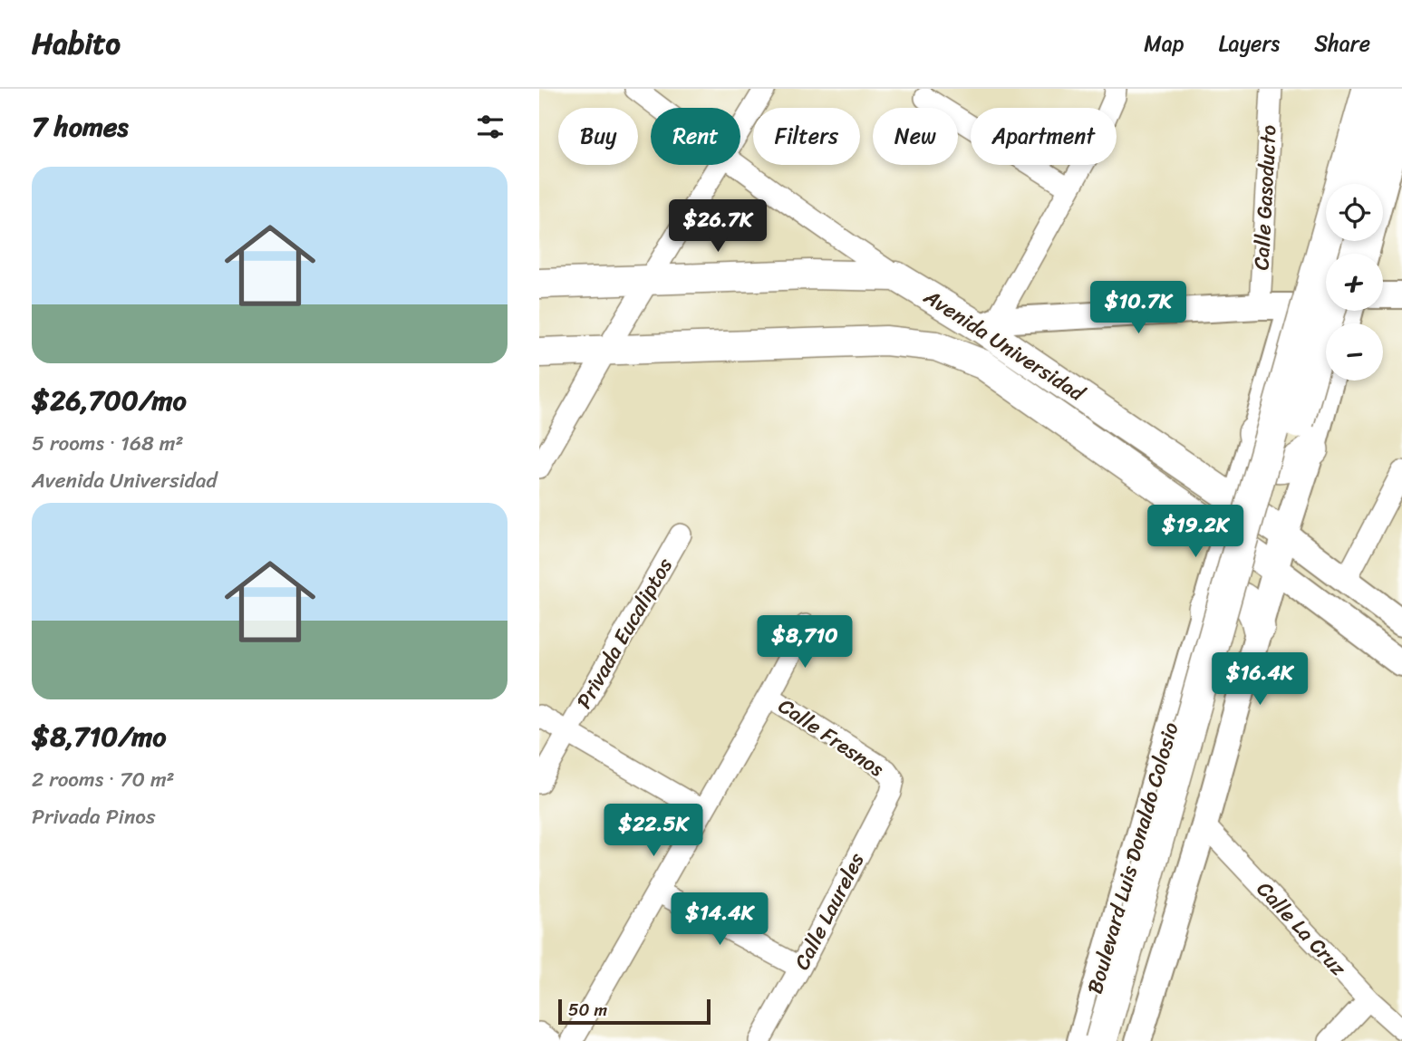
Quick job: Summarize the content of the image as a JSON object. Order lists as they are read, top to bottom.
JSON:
{
  "streets": {
    "main road": ["Avenida Universidad"],
    "street": [
      "Calle Gasoducto",
      "Privada Eucaliptos",
      "Calle Fresnos",
      "Boulevard Luis Donaldo Colosio",
      "Calle Laureles",
      "Calle La Cruz"
    ]
  },
  "crossings": [
    ["Avenida Universidad", "Boulevard Luis Donaldo Colosio"],
    ["Calle Fresnos", "Calle Laureles"]
  ],
  "scale_bar": "50 m",
  "page": {
    "header": "Habito",
    "nav": ["Map", "Layers", "Share"],
    "heading": "7 homes",
    "chip": [
      "Buy",
      "Rent",
      "Filters",
      "New",
      "Apartment"
    ],
    "list": [
      {
        "name": "$26,700/mo",
        "note": "5 rooms · 168 m² · Avenida Universidad"
      },
      {
        "name": "$8,710/mo",
        "note": "2 rooms · 70 m² · Privada Pinos"
      }
    ],
    "map_buttons": ["+", "−"],
    "price": [
      "$26.7K",
      "$10.7K",
      "$19.2K",
      "$8,710",
      "$16.4K",
      "$22.5K",
      "$14.4K"
    ],
    "scale": "50 m"
  }
}
